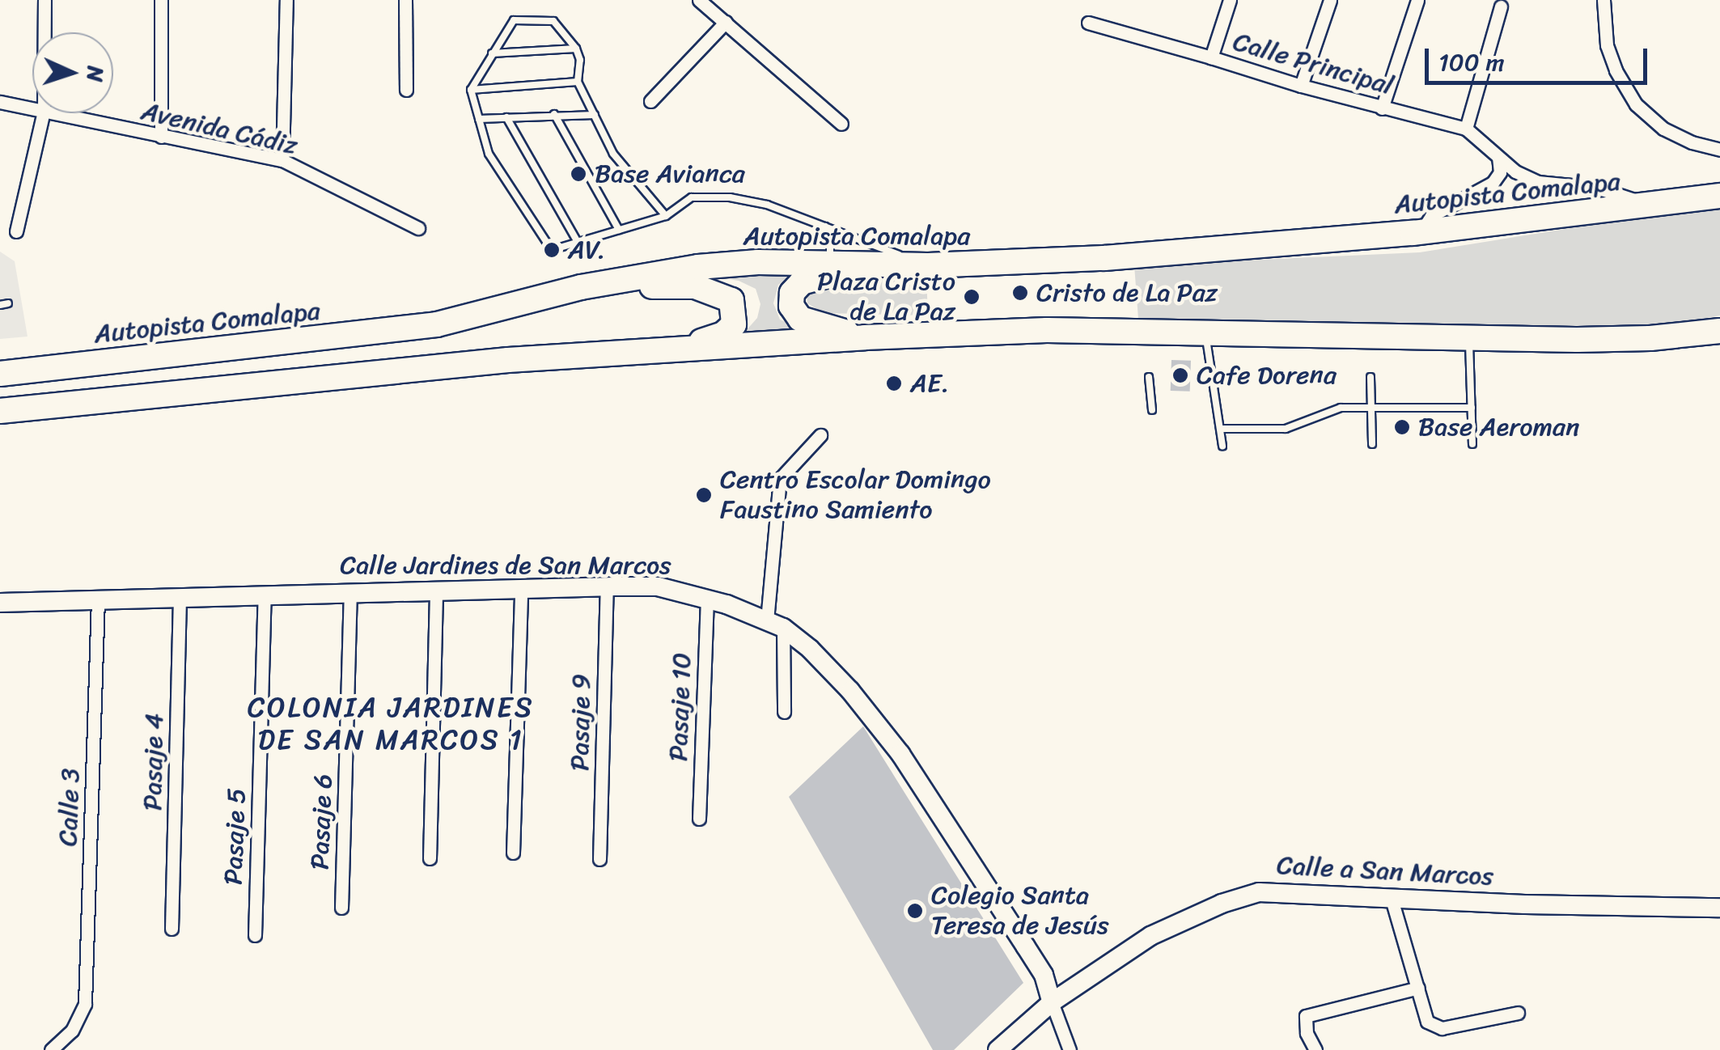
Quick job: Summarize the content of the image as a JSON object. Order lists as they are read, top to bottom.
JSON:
{
  "streets": {
    "highway": ["Autopista Comalapa"],
    "main road": ["Calle Jardines de San Marcos", "Calle a San Marcos"],
    "street": [
      "Calle Principal",
      "Avenida Cádiz",
      "Pasaje 10",
      "Pasaje 9",
      "Pasaje 4",
      "Calle 3",
      "Pasaje 6",
      "Pasaje 5"
    ]
  },
  "crossings": [
    ["Calle Principal", "Autopista Comalapa"],
    ["Calle Jardines de San Marcos", "Pasaje 10"],
    ["Calle Jardines de San Marcos", "Pasaje 9"],
    ["Calle Jardines de San Marcos", "Pasaje 4"],
    ["Calle Jardines de San Marcos", "Calle 3"],
    ["Calle Jardines de San Marcos", "Pasaje 6"],
    ["Calle Jardines de San Marcos", "Pasaje 5"],
    ["Calle Jardines de San Marcos", "Calle a San Marcos"]
  ],
  "districts": ["COLONIA JARDINES DE SAN MARCOS 1"],
  "places": [
    "Base Avianca",
    "AV.",
    "Cristo de La Paz",
    "Plaza Cristo de La Paz",
    "Cafe Dorena",
    "AE.",
    "Base Aeroman",
    "Centro Escolar Domingo Faustino Samiento",
    "Colegio Santa Teresa de Jesús"
  ],
  "scale_bar": "100 m",
  "north": "right"
}
